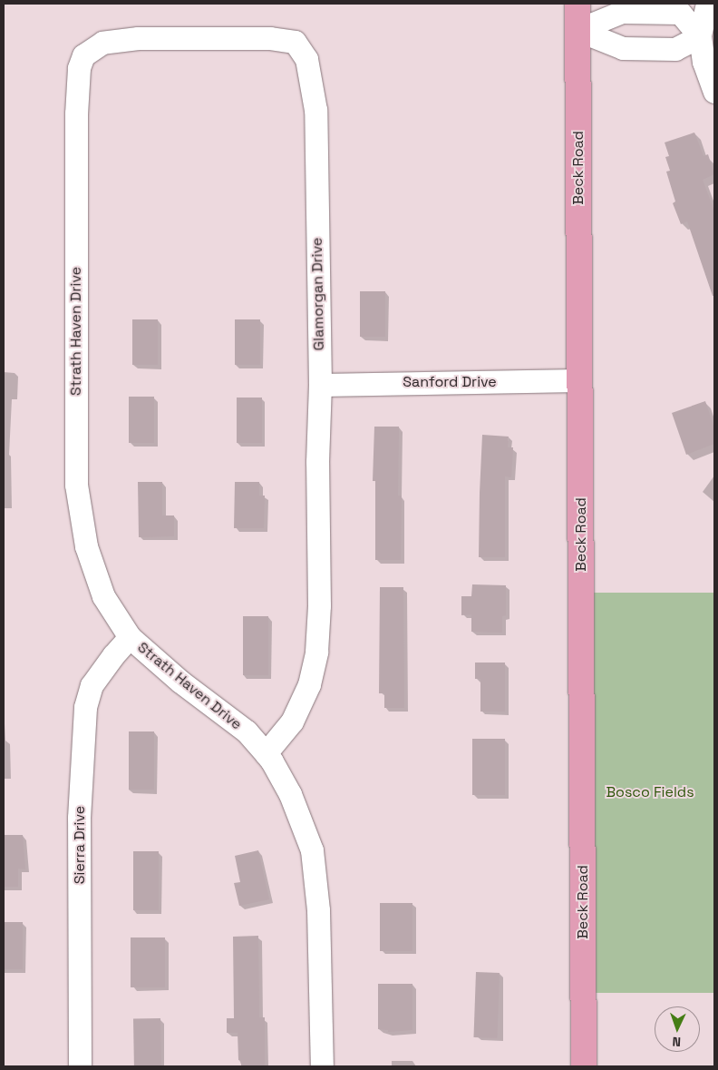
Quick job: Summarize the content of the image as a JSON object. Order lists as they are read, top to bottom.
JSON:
{
  "streets": {
    "main road": ["Beck Road"],
    "street": [
      "Glamorgan Drive",
      "Strath Haven Drive",
      "Sanford Drive",
      "Sierra Drive"
    ]
  },
  "crossings": [
    ["Beck Road", "Sanford Drive"],
    ["Glamorgan Drive", "Strath Haven Drive"],
    ["Glamorgan Drive", "Sanford Drive"],
    ["Strath Haven Drive", "Sierra Drive"]
  ],
  "parks": ["Bosco Fields"],
  "north": "bottom"
}
